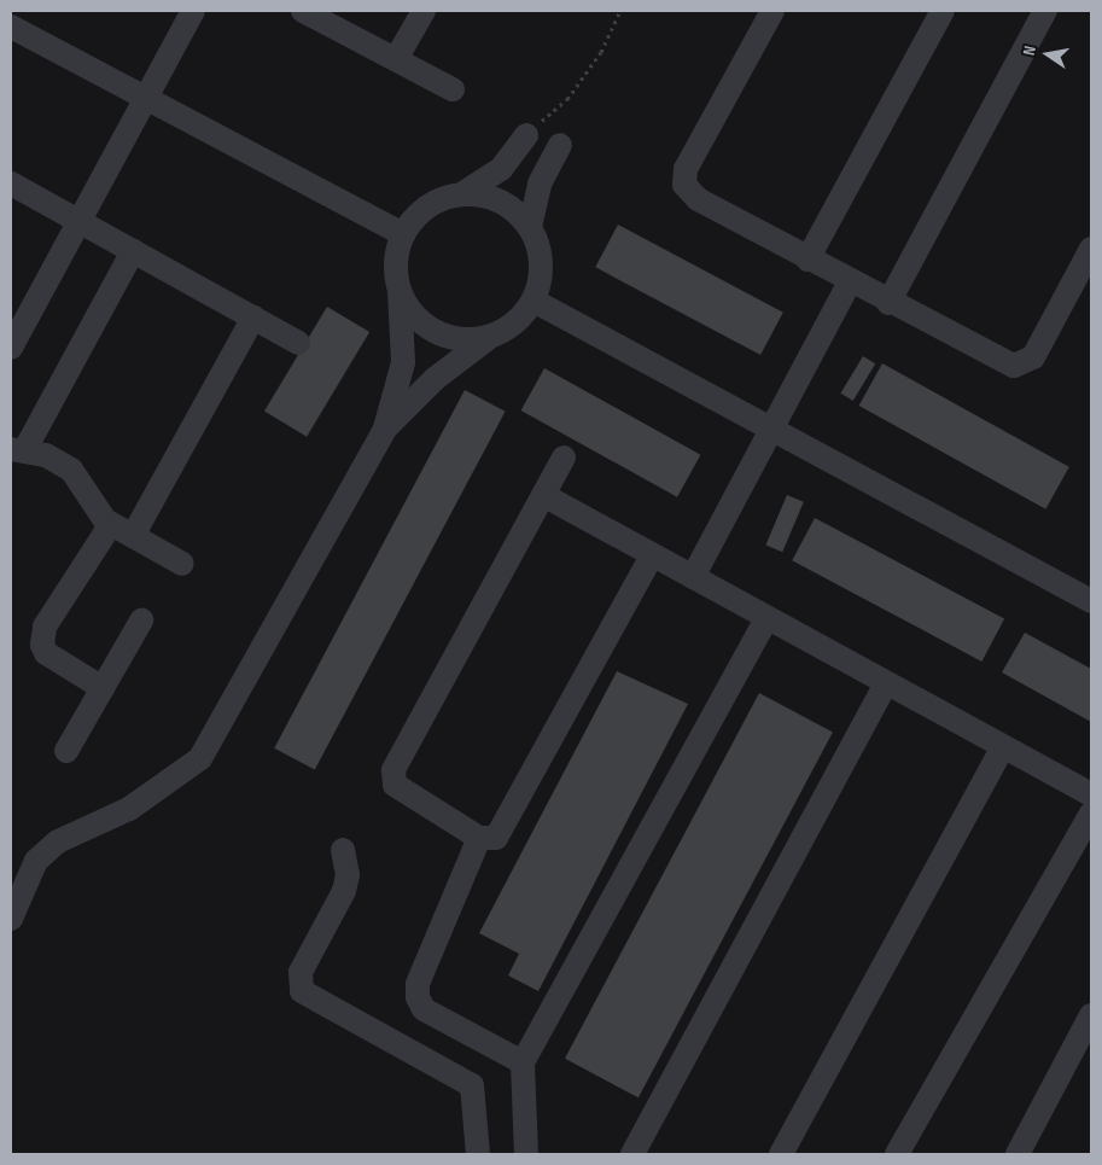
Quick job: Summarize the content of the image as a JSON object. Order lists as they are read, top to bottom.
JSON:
{
  "north": "left"
}
